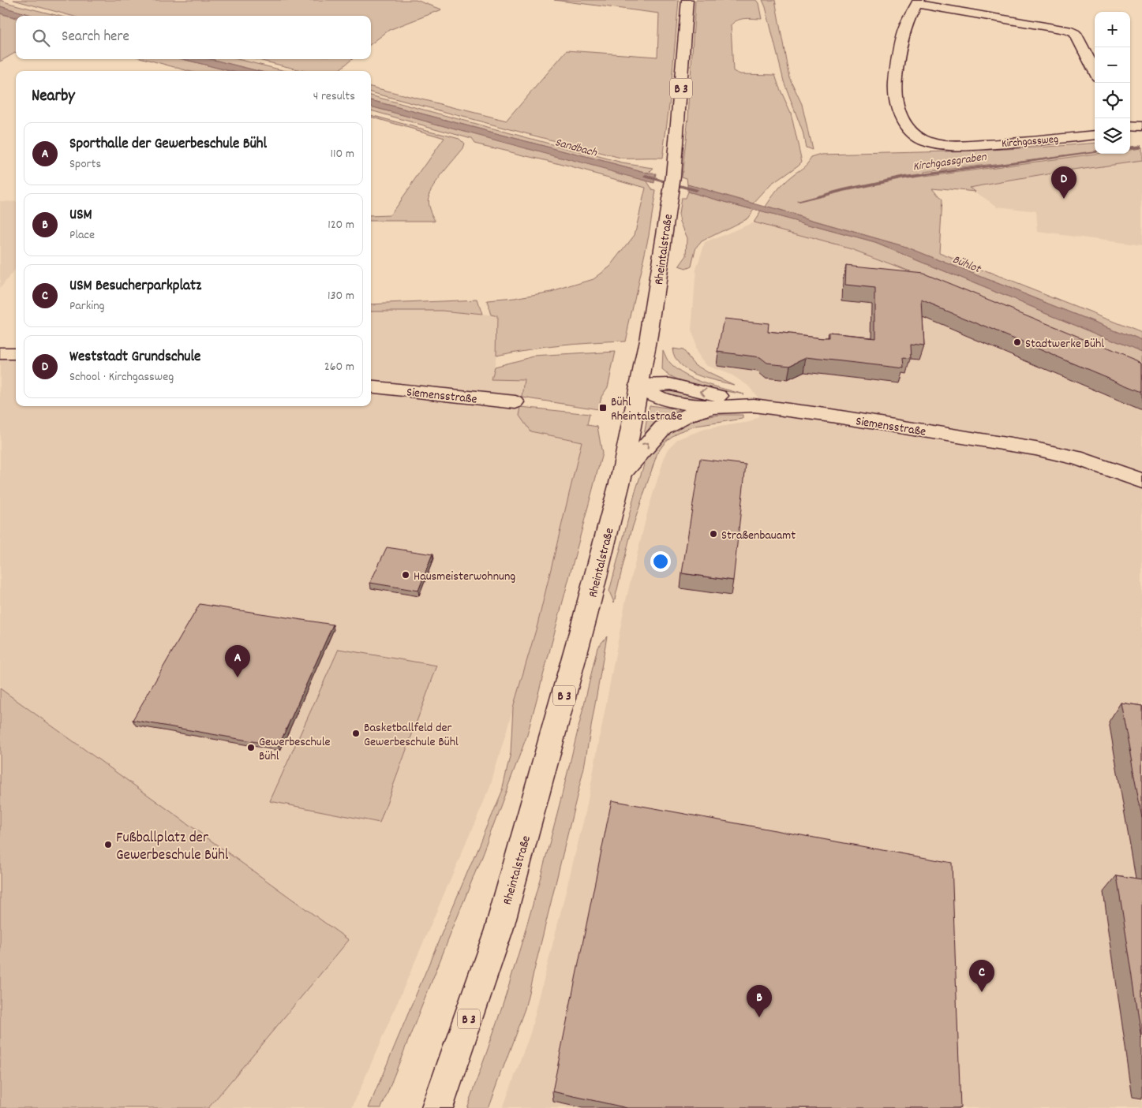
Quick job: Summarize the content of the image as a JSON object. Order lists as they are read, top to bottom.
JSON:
{
  "streets": {
    "street": [
      "B 3",
      "Kirchgassweg",
      "Rheintalstraße",
      "Siemensstraße"
    ]
  },
  "crossings": [
    ["Rheintalstraße", "Siemensstraße"]
  ],
  "water": ["Sandbach", "Kirchgassgraben", "Bühlot"],
  "places": {
    "other": [
      "Stadtwerke Bühl",
      "Straßenbauamt",
      "Hausmeisterwohnung",
      "Basketballfeld der Gewerbeschule Bühl",
      "Gewerbeschule Bühl",
      "Fußballplatz der Gewerbeschule Bühl"
    ],
    "transit": ["Bühl Rheintalstraße"]
  },
  "page": {
    "map_buttons": ["+", "−"],
    "search": "Search here",
    "heading": ["Nearby", "4 results"],
    "list": [
      {
        "mark": "A",
        "name": "Sporthalle der Gewerbeschule Bühl",
        "note": "Sports",
        "value": "110 m"
      },
      {
        "mark": "B",
        "name": "USM",
        "note": "Place",
        "value": "120 m"
      },
      {
        "mark": "C",
        "name": "USM Besucherparkplatz",
        "note": "Parking",
        "value": "130 m"
      },
      {
        "mark": "D",
        "name": "Weststadt Grundschule",
        "note": "School · Kirchgassweg",
        "value": "260 m"
      }
    ],
    "pins": [
      "D",
      "A",
      "C",
      "B"
    ]
  }
}
